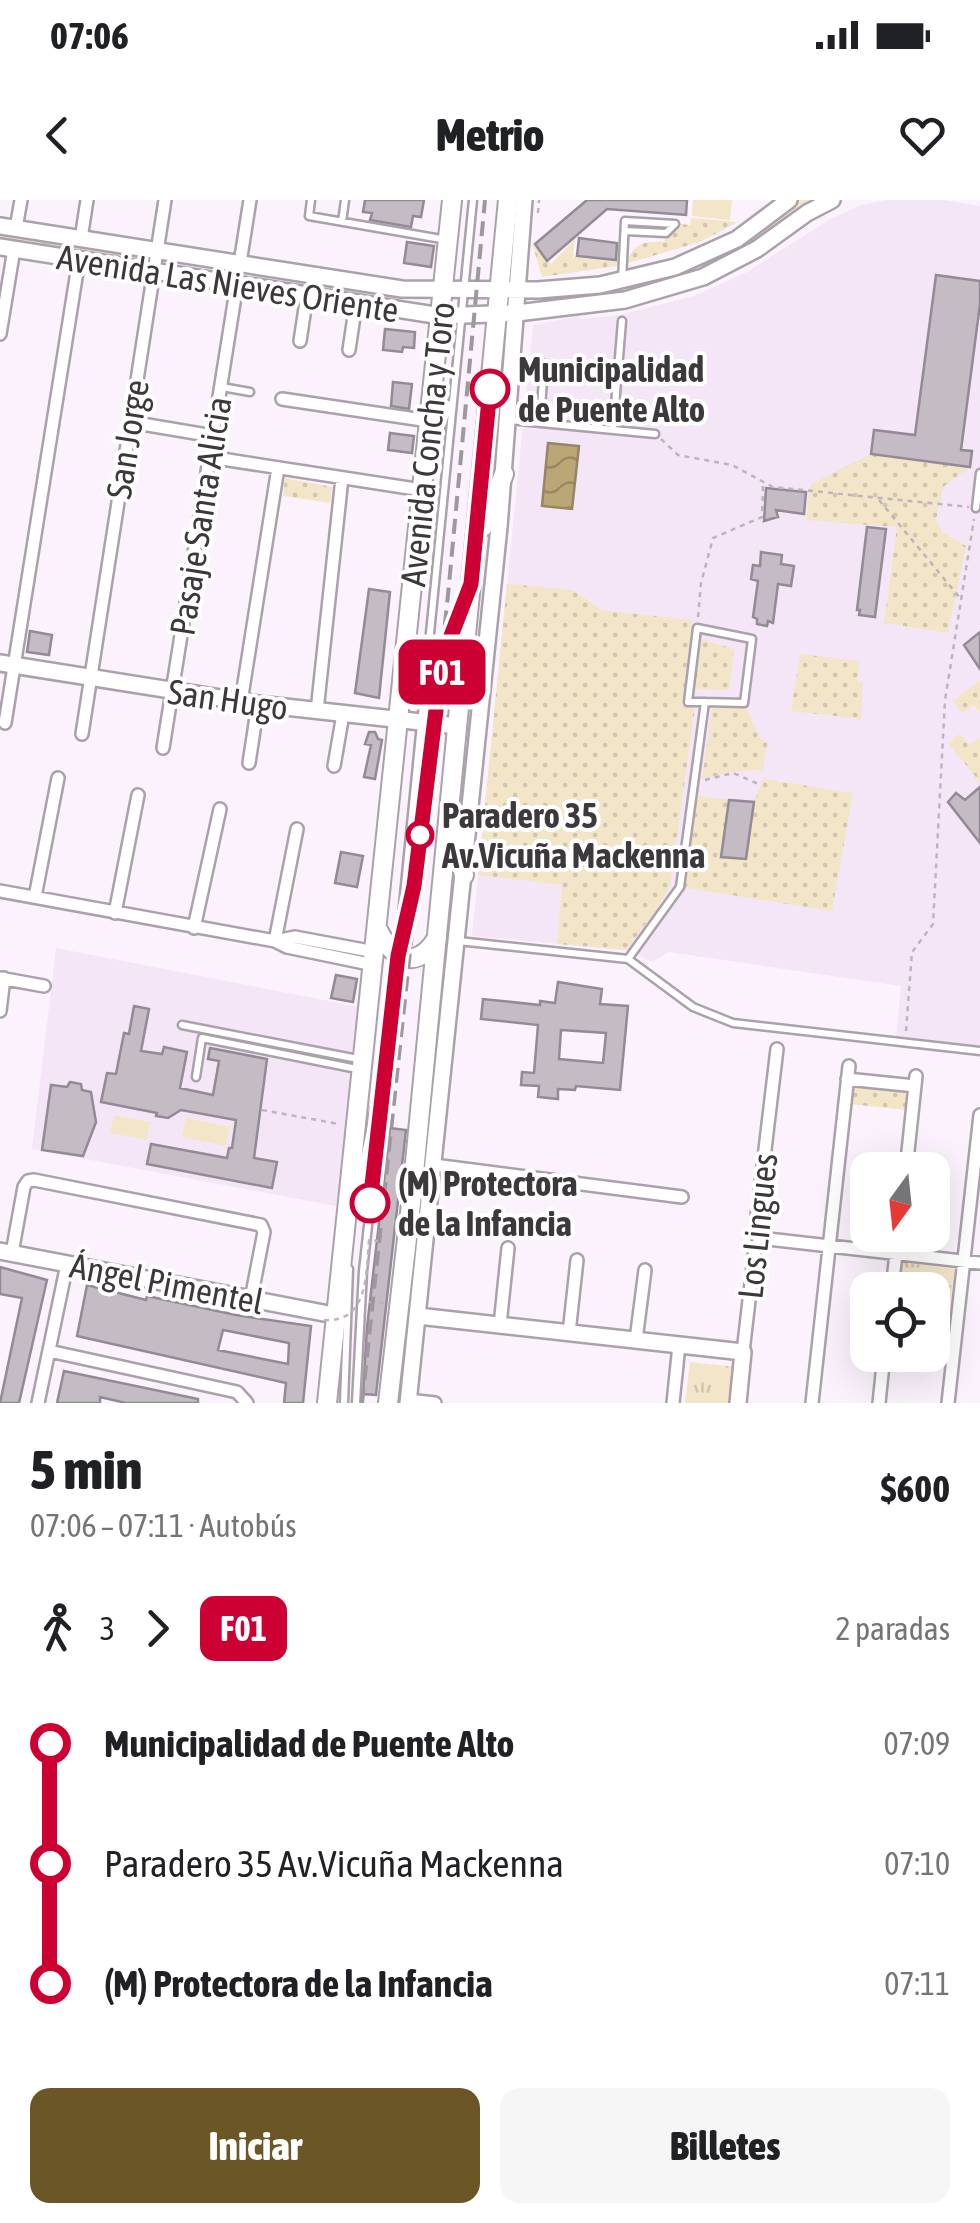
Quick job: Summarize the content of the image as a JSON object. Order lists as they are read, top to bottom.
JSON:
{
  "streets": {
    "main road": ["Avenida Concha y Toro"],
    "street": [
      "Avenida Las Nieves Oriente",
      "San Jorge",
      "Pasaje Santa Alicia",
      "San Hugo",
      "Los Lingues",
      "Ángel Pimentel"
    ]
  },
  "crossings": [
    ["Avenida Las Nieves Oriente", "San Jorge"],
    ["Avenida Las Nieves Oriente", "Avenida Concha y Toro"],
    ["Avenida Las Nieves Oriente", "Pasaje Santa Alicia"],
    ["San Jorge", "San Hugo"],
    ["Avenida Concha y Toro", "San Hugo"],
    ["Avenida Concha y Toro", "Ángel Pimentel"],
    ["Pasaje Santa Alicia", "San Hugo"]
  ],
  "places": ["Municipalidad de Puente Alto", "Paradero 35 Av.Vicuña Mackenna", "(M) Protectora de la Infancia"],
  "lines": ["bus line F01"],
  "north": "bottom",
  "page": {
    "status": "07:06",
    "header": "Metrio",
    "on_map": "F01",
    "heading": ["5 min", "07:06 – 07:11 · Autobús", "$600"],
    "legs": ["3", "F01", "2 paradas"],
    "list": [
      {
        "name": "Municipalidad de Puente Alto",
        "value": "07:09"
      },
      {
        "name": "Paradero 35 Av.Vicuña Mackenna",
        "value": "07:10"
      },
      {
        "name": "(M) Protectora de la Infancia",
        "value": "07:11"
      }
    ],
    "buttons": ["Iniciar", "Billetes"]
  }
}
